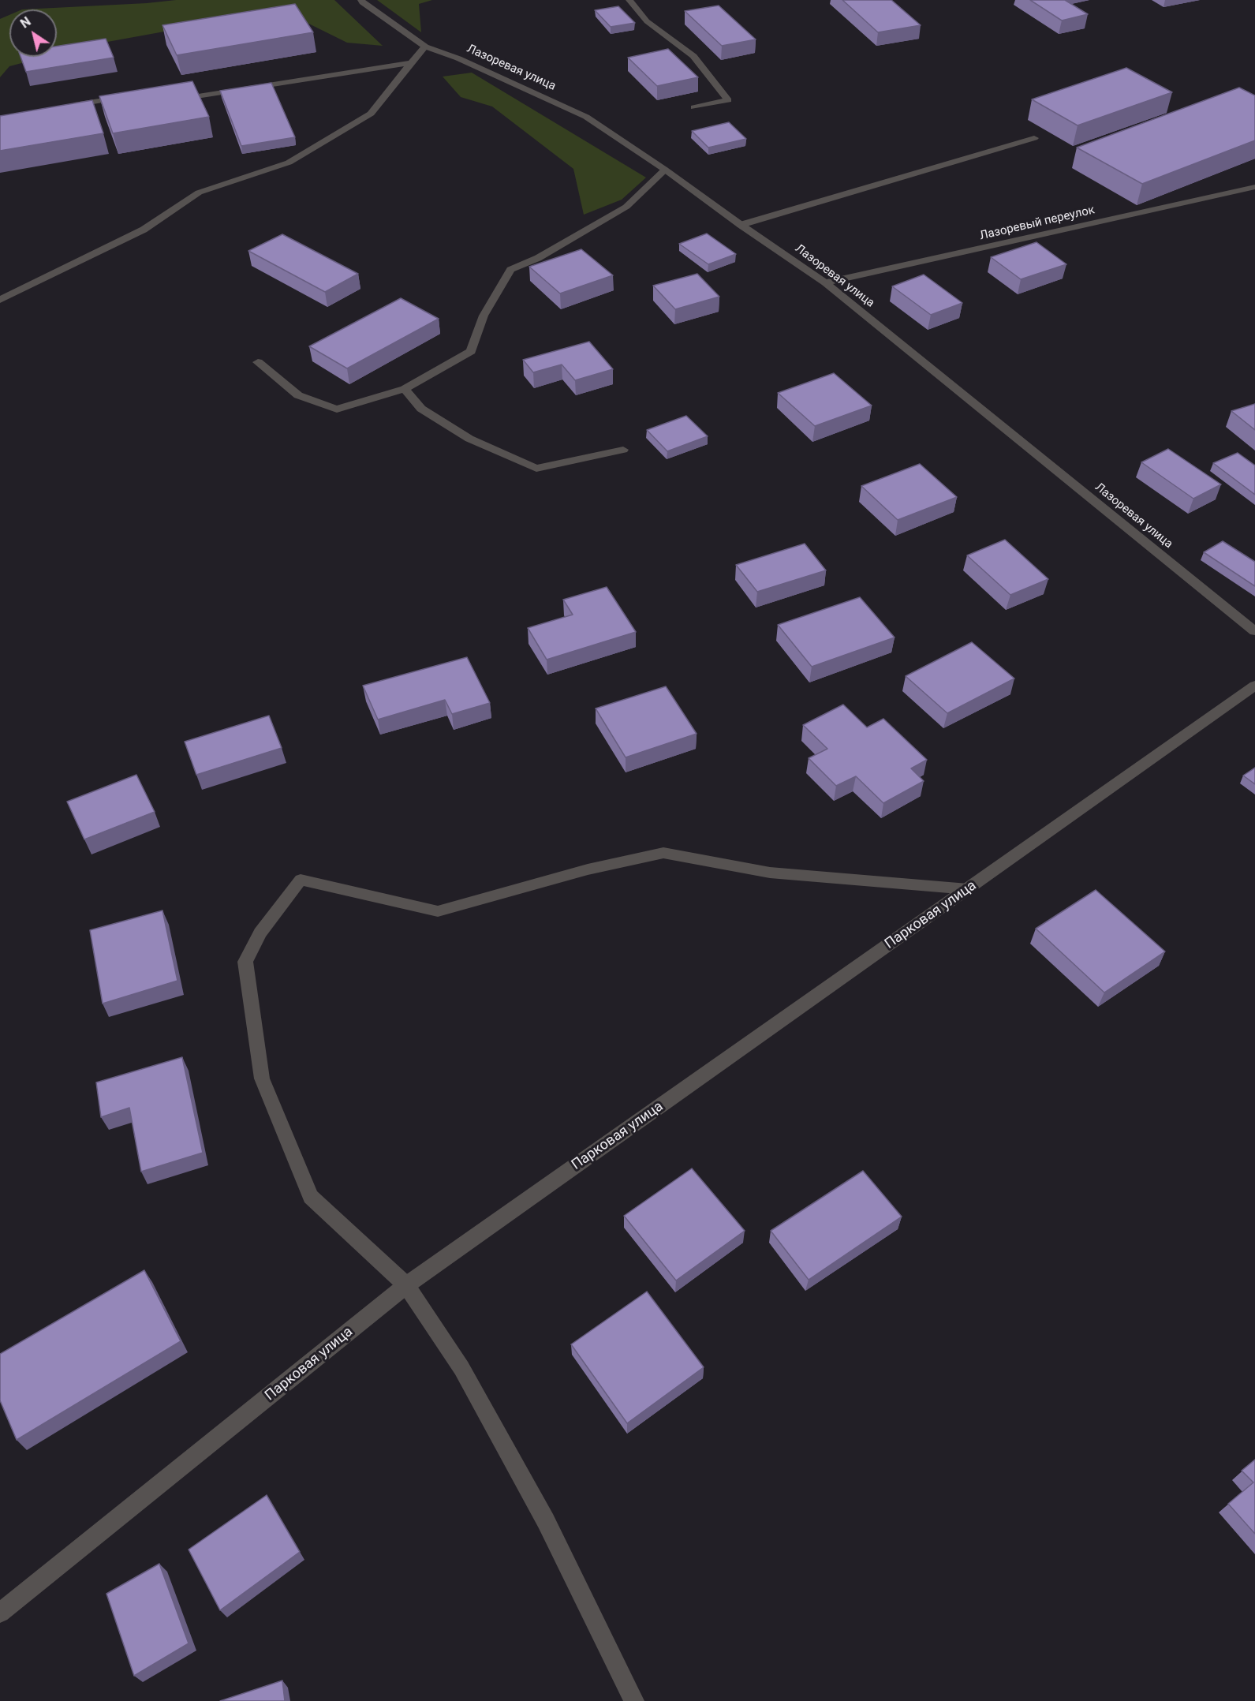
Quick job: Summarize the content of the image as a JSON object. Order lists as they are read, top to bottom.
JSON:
{
  "streets": {
    "street": ["Лазоревая улица", "Лазоревый переулок", "Парковая улица"]
  },
  "crossings": [
    ["Лазоревая улица", "Лазоревый переулок"]
  ],
  "north": "top left"
}
